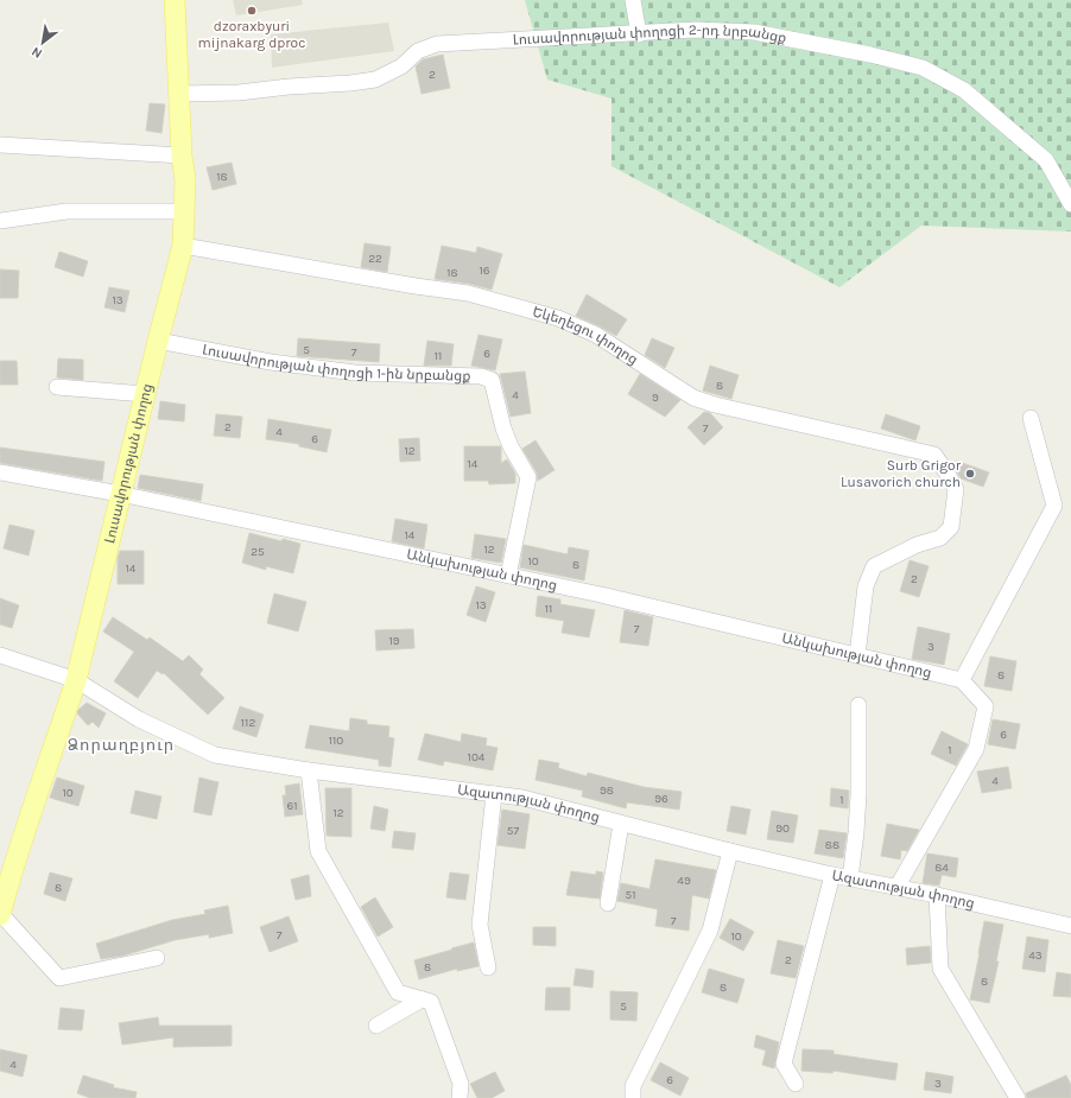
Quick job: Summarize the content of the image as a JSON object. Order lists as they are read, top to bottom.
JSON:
{
  "streets": {
    "main road": ["Լուսավորության փողոց"],
    "street": [
      "Լուսավորության փողոցի 2-րդ նրբանցք",
      "Եկեղեցու փողոց",
      "Լուսավորության փողոցի 1-ին նրբանցք",
      "Անկախության փողոց",
      "Ազատության փողոց"
    ]
  },
  "crossings": [
    ["Լուսավորության փողոցի 2-րդ նրբանցք", "Լուսավորության փողոց"],
    ["Եկեղեցու փողոց", "Լուսավորության փողոց"],
    ["Եկեղեցու փողոց", "Անկախության փողոց"],
    ["Լուսավորության փողոցի 1-ին նրբանցք", "Լուսավորության փողոց"],
    ["Լուսավորության փողոցի 1-ին նրբանցք", "Անկախության փողոց"],
    ["Լուսավորության փողոց", "Անկախության փողոց"],
    ["Լուսավորության փողոց", "Ազատության փողոց"]
  ],
  "districts": ["Ձորաղբյուր"],
  "places": ["dzoraxbyuri mijnakarg dproc", "Surb Grigor Lusavorich church"],
  "house_numbers": [
    "2",
    "18",
    "22",
    "16",
    "18",
    "13",
    "5",
    "7",
    "6",
    "11",
    "8",
    "4",
    "9",
    "2",
    "7",
    "4",
    "6",
    "12",
    "14",
    "14",
    "12",
    "25",
    "10",
    "8",
    "14",
    "2",
    "13",
    "11",
    "7",
    "19",
    "3",
    "8",
    "112",
    "6",
    "110",
    "1",
    "104",
    "4",
    "98",
    "10",
    "96",
    "1",
    "61",
    "12",
    "90",
    "57",
    "88",
    "84",
    "49",
    "8",
    "51",
    "7",
    "7",
    "10",
    "43",
    "2",
    "8",
    "8",
    "8",
    "5",
    "4",
    "6",
    "3"
  ],
  "north": "bottom left"
}
